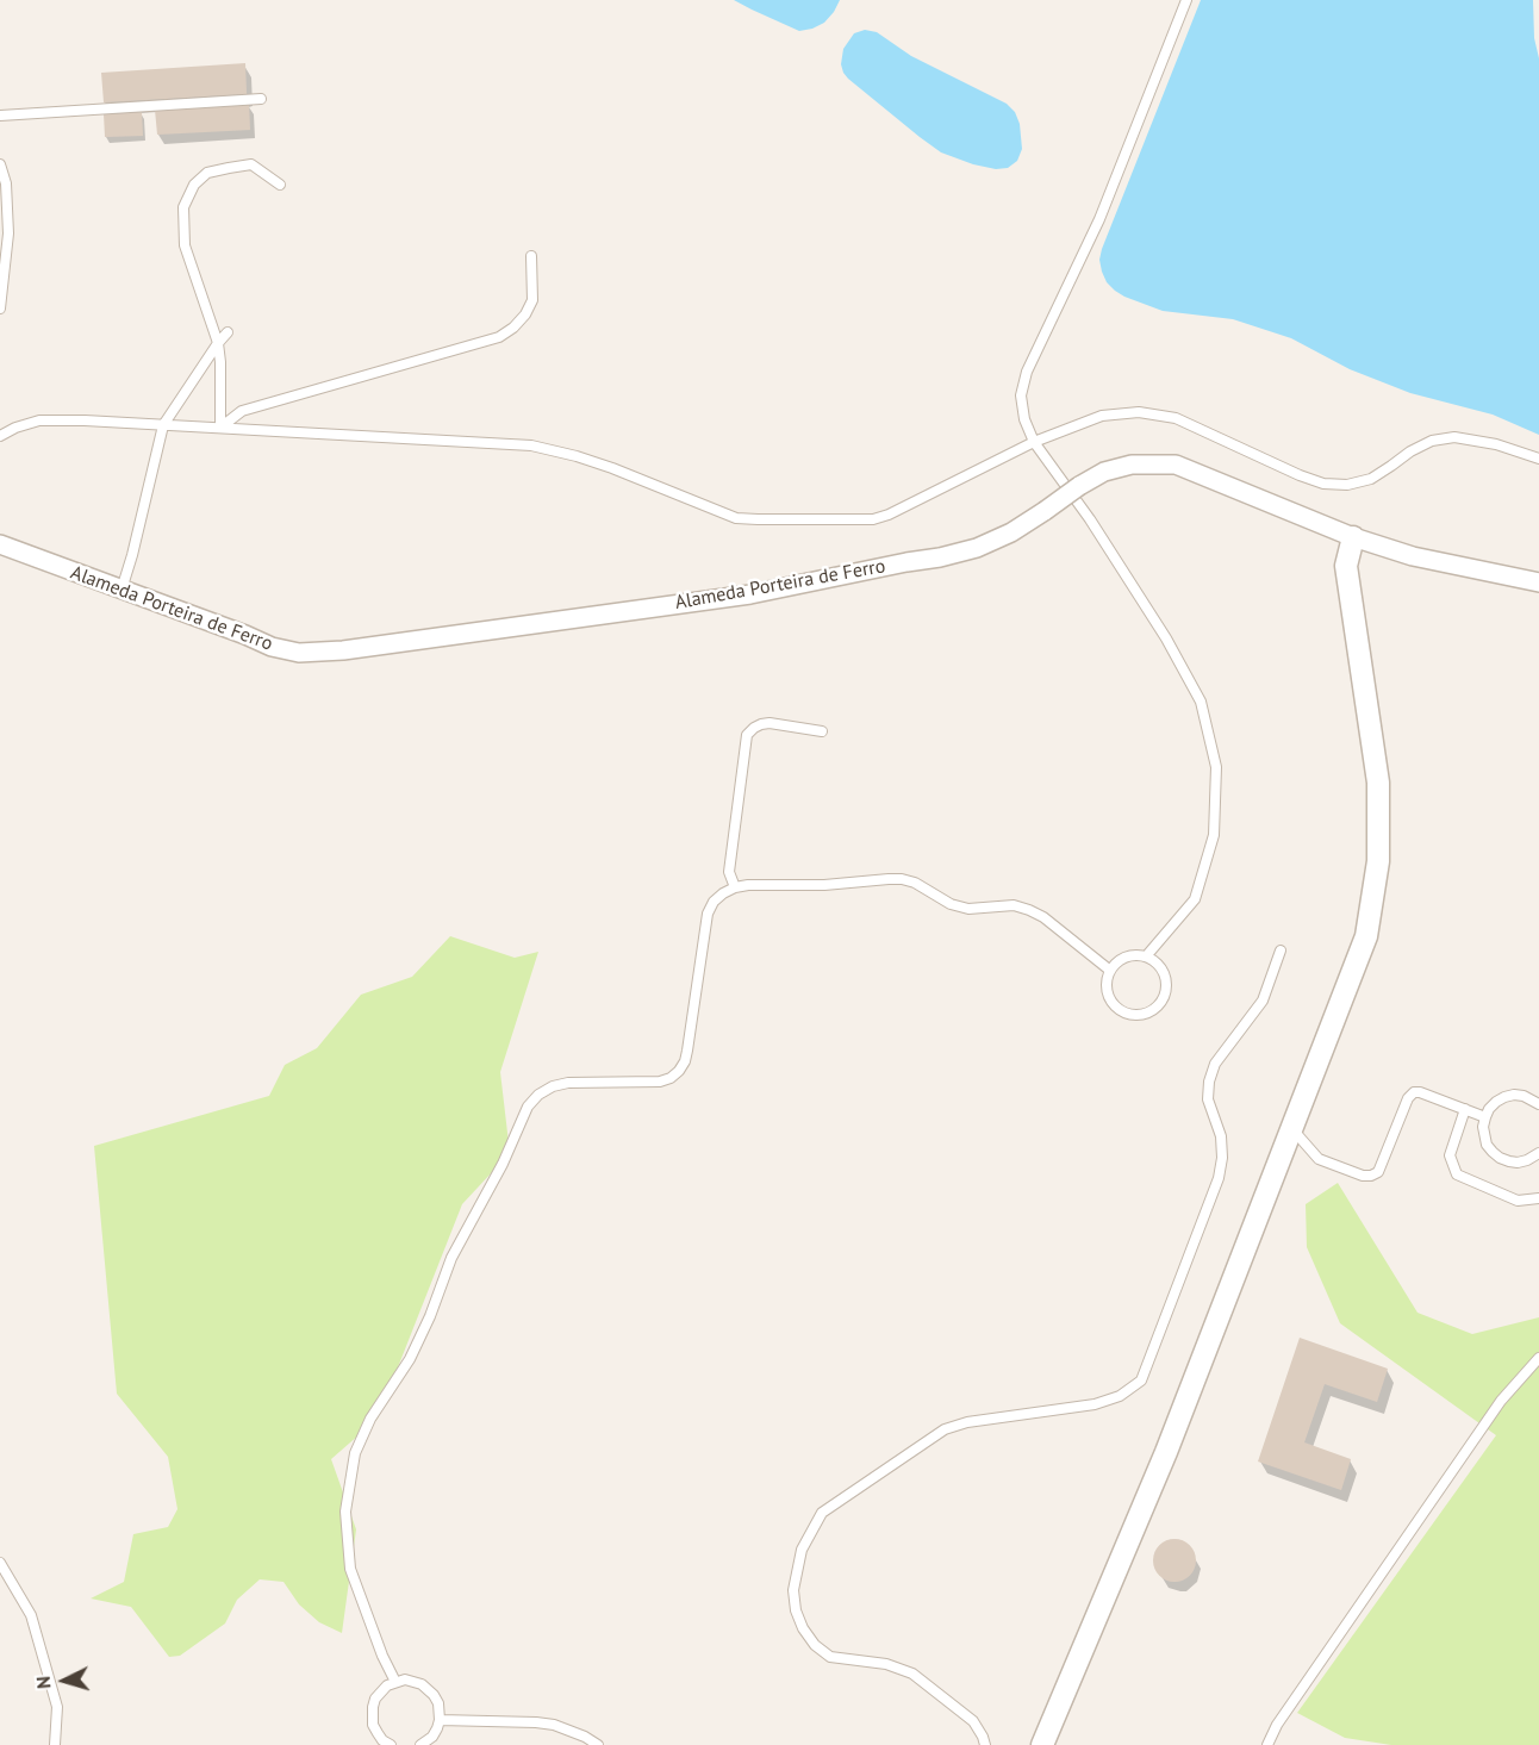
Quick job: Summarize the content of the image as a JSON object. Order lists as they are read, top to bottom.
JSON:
{
  "streets": {
    "street": ["Alameda Porteira de Ferro"]
  },
  "north": "left"
}
